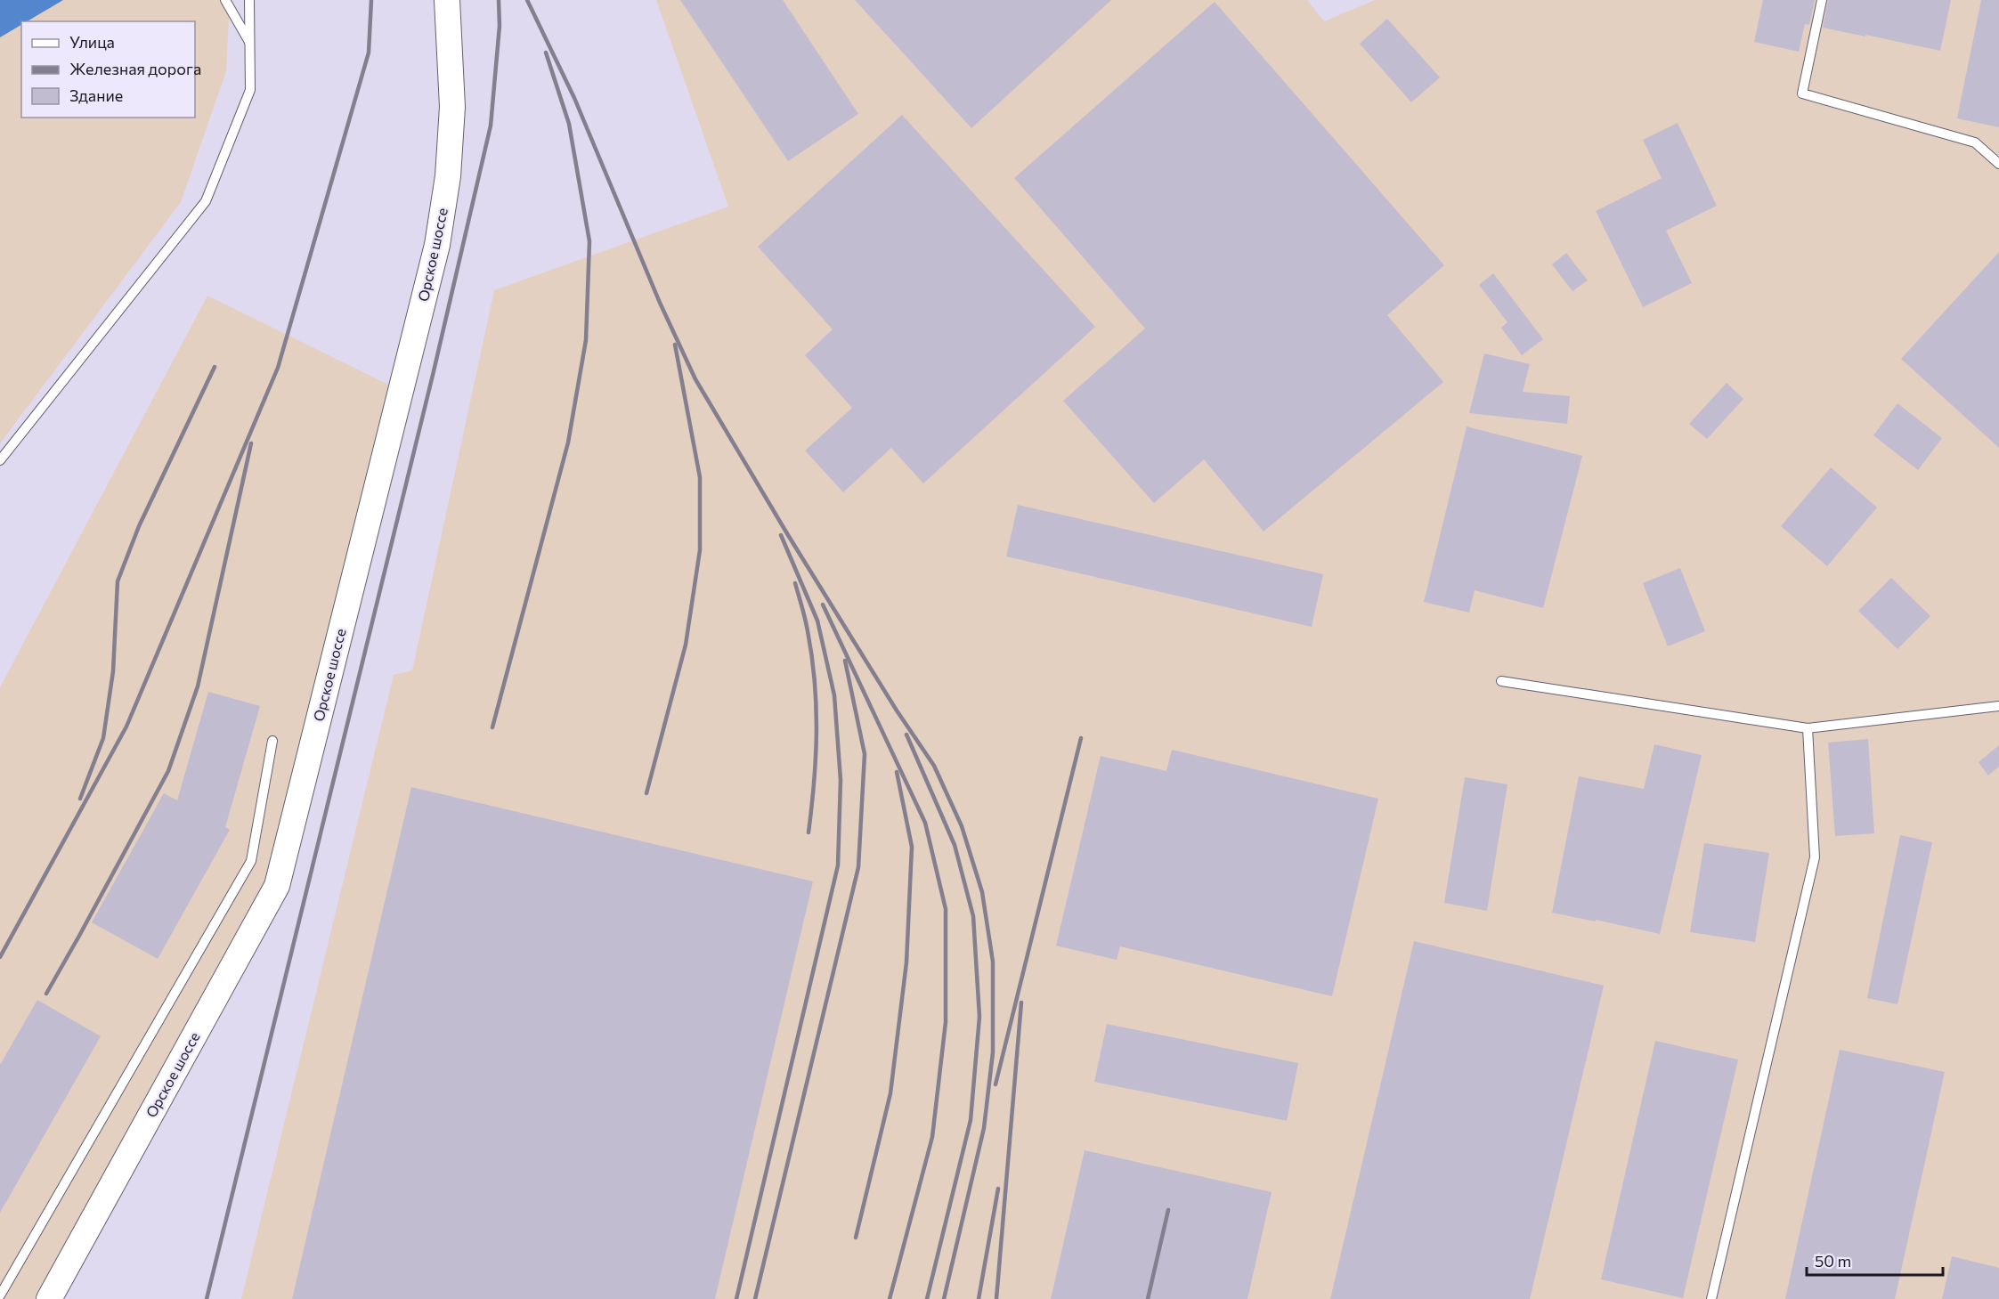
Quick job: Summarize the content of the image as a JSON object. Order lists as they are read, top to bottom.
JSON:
{
  "streets": {
    "street": ["Орское шоссе"]
  },
  "legend": ["Улица", "Железная дорога", "Здание"],
  "scale_bar": "50 m"
}
